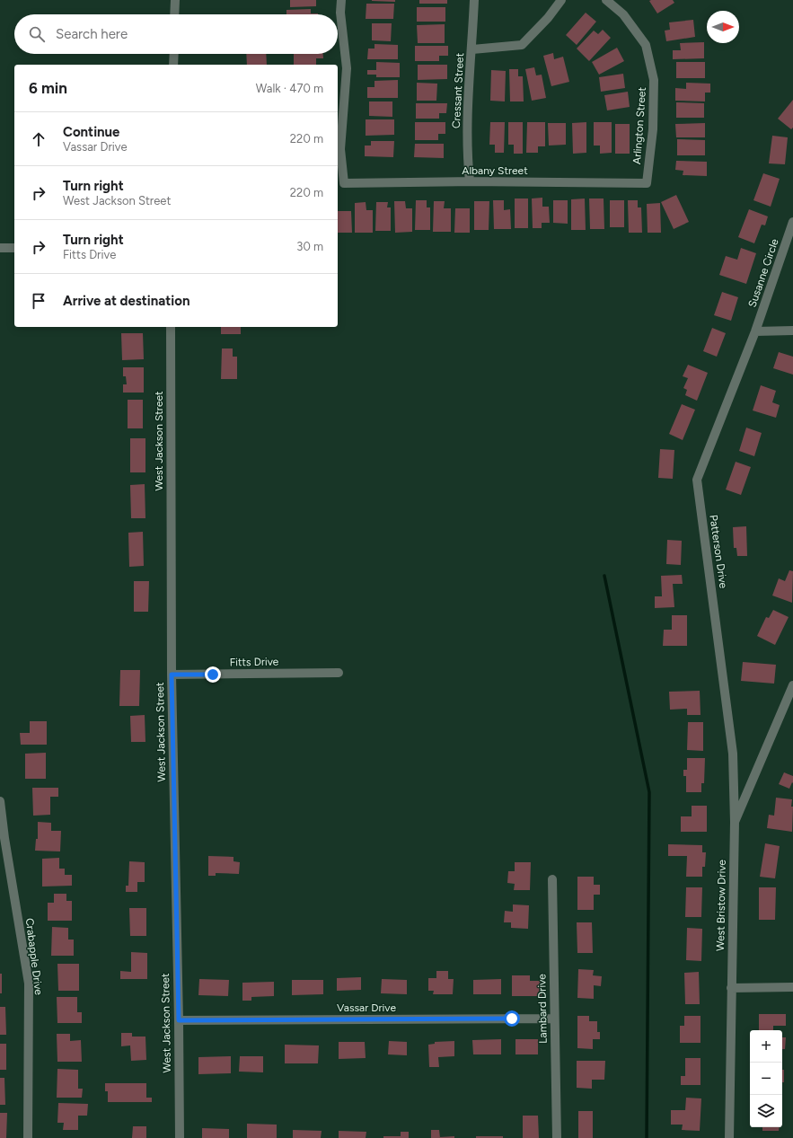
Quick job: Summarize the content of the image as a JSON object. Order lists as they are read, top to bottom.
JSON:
{
  "streets": {
    "street": [
      "Cressant Street",
      "Arlington Street",
      "Albany Street",
      "Susanne Circle",
      "West Jackson Street",
      "Patterson Drive",
      "Fitts Drive",
      "West Bristow Drive",
      "Crabapple Drive",
      "Vassar Drive",
      "Lambard Drive"
    ]
  },
  "crossings": [
    ["Cressant Street", "Albany Street"],
    ["Arlington Street", "Albany Street"],
    ["Susanne Circle", "Patterson Drive"],
    ["West Jackson Street", "Fitts Drive"],
    ["West Jackson Street", "Vassar Drive"],
    ["Patterson Drive", "West Bristow Drive"],
    ["Vassar Drive", "Lambard Drive"]
  ],
  "north": "right",
  "page": {
    "search": "Search here",
    "heading": ["6 min", "Walk · 470 m"],
    "list": [
      ["Continue", "Vassar Drive", "220 m"],
      ["Turn right", "West Jackson Street", "220 m"],
      ["Turn right", "Fitts Drive", "30 m"],
      "Arrive at destination"
    ],
    "map_buttons": ["+", "−"]
  }
}
